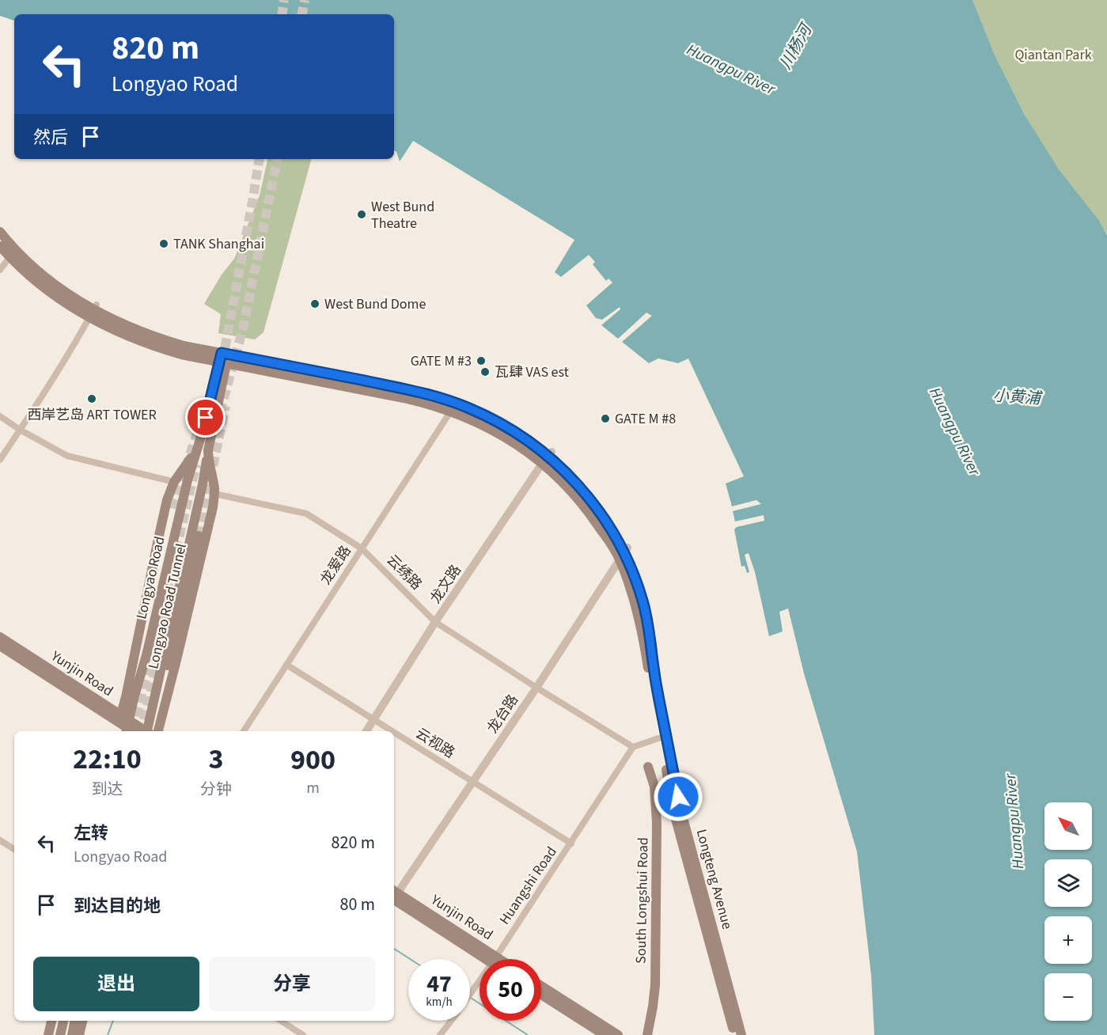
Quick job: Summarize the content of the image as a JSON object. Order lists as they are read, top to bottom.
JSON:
{
  "streets": {
    "main road": [
      "Longyao Road",
      "Longyao Road Tunnel",
      "Yunjin Road",
      "Longteng Avenue",
      "South Longshui Road"
    ],
    "street": [
      "龙爱路",
      "云绣路",
      "龙文路",
      "龙台路",
      "云视路",
      "Huangshi Road"
    ]
  },
  "crossings": [
    ["龙爱路", "云绣路"],
    ["龙爱路", "云视路"],
    ["龙爱路", "Longteng Avenue"],
    ["云绣路", "Longyao Road"],
    ["云绣路", "龙文路"],
    ["云绣路", "龙台路"],
    ["云绣路", "Huangshi Road"],
    ["Longyao Road", "Longyao Road Tunnel"],
    ["Longyao Road", "Yunjin Road"],
    ["Longyao Road", "Longteng Avenue"],
    ["龙文路", "云视路"],
    ["龙文路", "Longteng Avenue"],
    ["龙台路", "云视路"],
    ["龙台路", "Longteng Avenue"],
    ["云视路", "Huangshi Road"]
  ],
  "water": ["川杨河", "Huangpu River", "小黄浦"],
  "parks": ["Qiantan Park"],
  "places": [
    "West Bund Theatre",
    "TANK Shanghai",
    "West Bund Dome",
    "GATE M #3",
    "瓦肆 VAS est",
    "西岸艺岛 ART TOWER",
    "GATE M #8"
  ],
  "north": "top left",
  "page": {
    "turn": ["820 m", "Longyao Road"],
    "then": "然后",
    "eta": [
      "22:10",
      "到达",
      "3",
      "分钟",
      "900",
      "m"
    ],
    "map_buttons": ["+", "−"],
    "list": [
      {
        "name": "左转",
        "note": "Longyao Road",
        "value": "820 m"
      },
      {
        "name": "到达目的地",
        "value": "80 m"
      }
    ],
    "buttons": ["退出", "分享"],
    "speed": "47 km/h",
    "limit": "50"
  }
}
